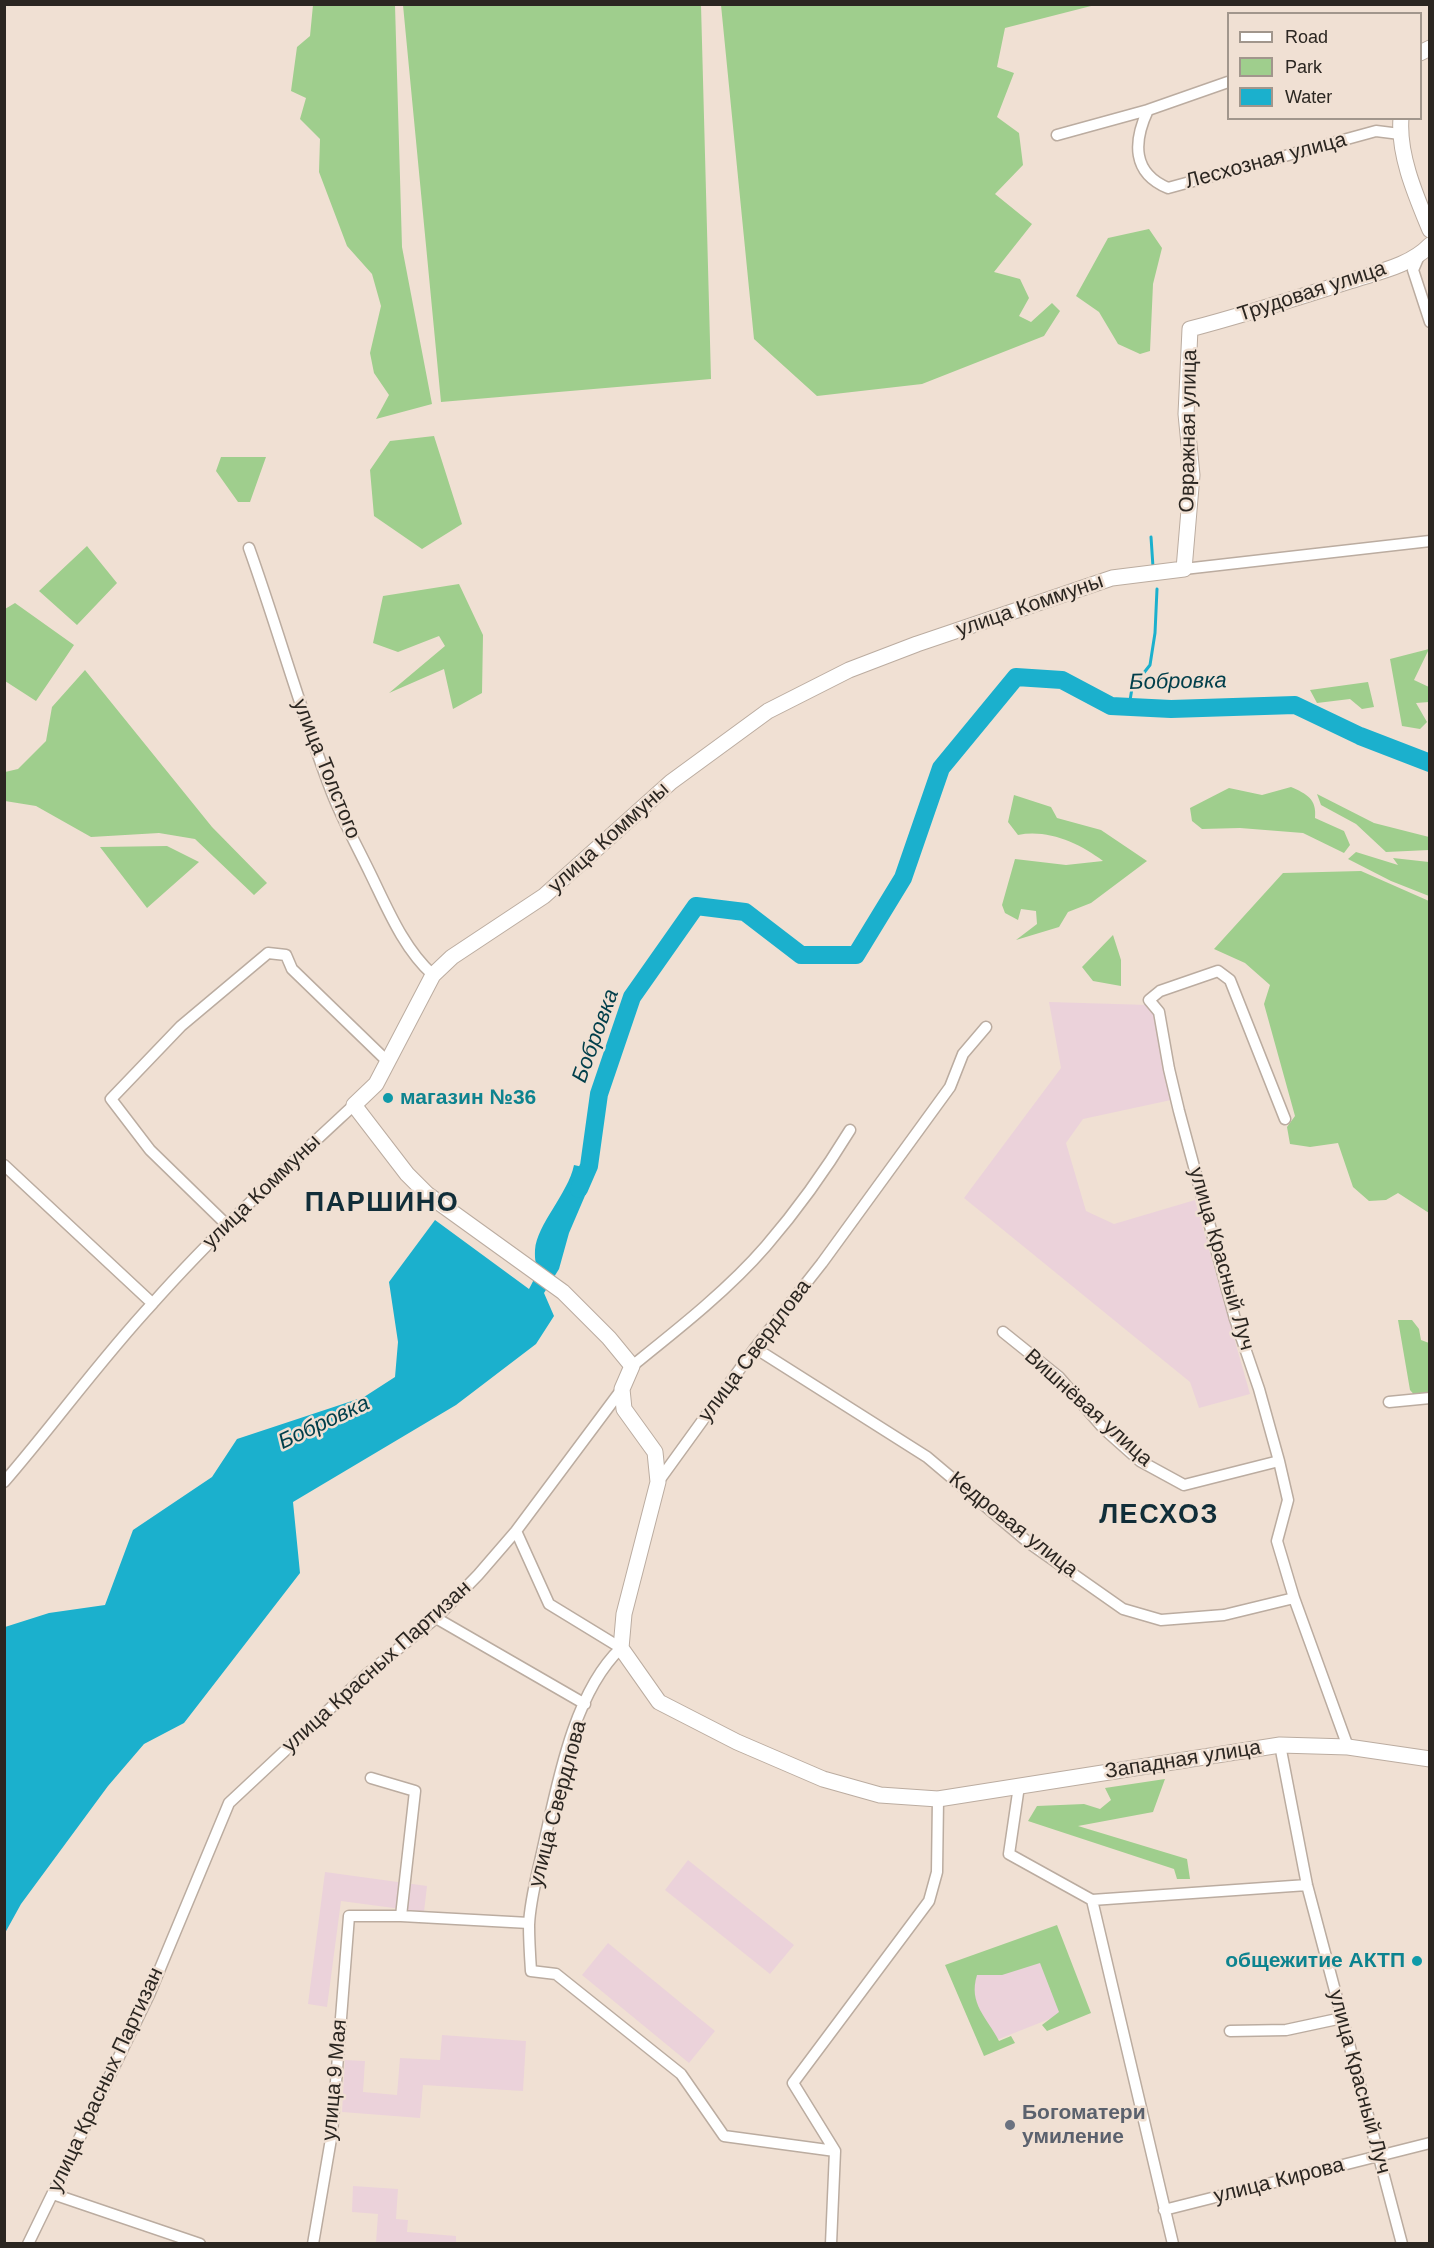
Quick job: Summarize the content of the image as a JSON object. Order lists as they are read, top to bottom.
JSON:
{
  "streets": {
    "street": [
      "Лесхозная улица",
      "Трудовая улица",
      "Овражная улица",
      "улица Коммуны",
      "улица Толстого",
      "улица Красный Луч",
      "улица Свердлова",
      "Вишнёвая улица",
      "Кедровая улица",
      "улица Красных Партизан",
      "Западная улица",
      "улица 9 Мая",
      "улица Кирова"
    ]
  },
  "crossings": [
    ["Трудовая улица", "Овражная улица"],
    ["Овражная улица", "улица Коммуны"],
    ["улица Коммуны", "улица Толстого"],
    ["улица Красный Луч", "Вишнёвая улица"],
    ["улица Красный Луч", "Кедровая улица"],
    ["улица Красный Луч", "Западная улица"],
    ["улица Красный Луч", "улица Кирова"],
    ["улица Свердлова", "Кедровая улица"],
    ["улица Свердлова", "Западная улица"]
  ],
  "districts": ["ПАРШИНО", "ЛЕСХОЗ"],
  "water": ["Бобровка"],
  "places": ["магазин №36", "общежитие АКТП", "Богоматери умиление"],
  "legend": ["Road", "Park", "Water"]
}
